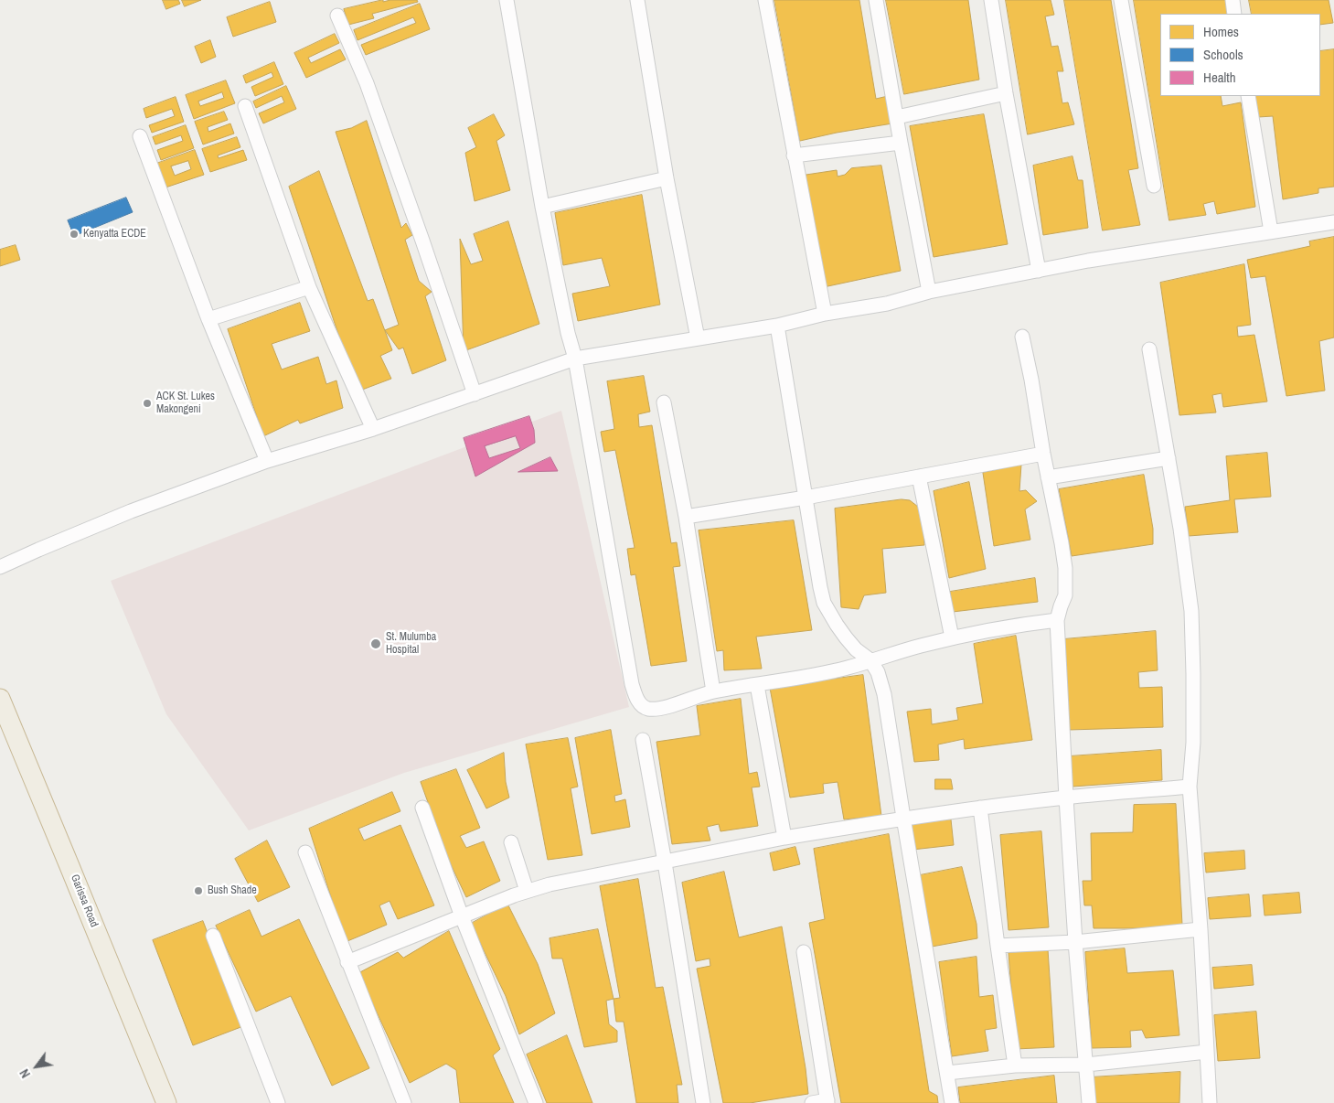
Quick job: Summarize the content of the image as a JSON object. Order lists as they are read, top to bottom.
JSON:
{
  "streets": {
    "highway": ["Garissa Road"]
  },
  "places": [
    "Kenyatta ECDE",
    "ACK St. Lukes Makongeni",
    "St. Mulumba Hospital",
    "Bush Shade"
  ],
  "legend": ["Homes", "Schools", "Health"],
  "north": "bottom left"
}
